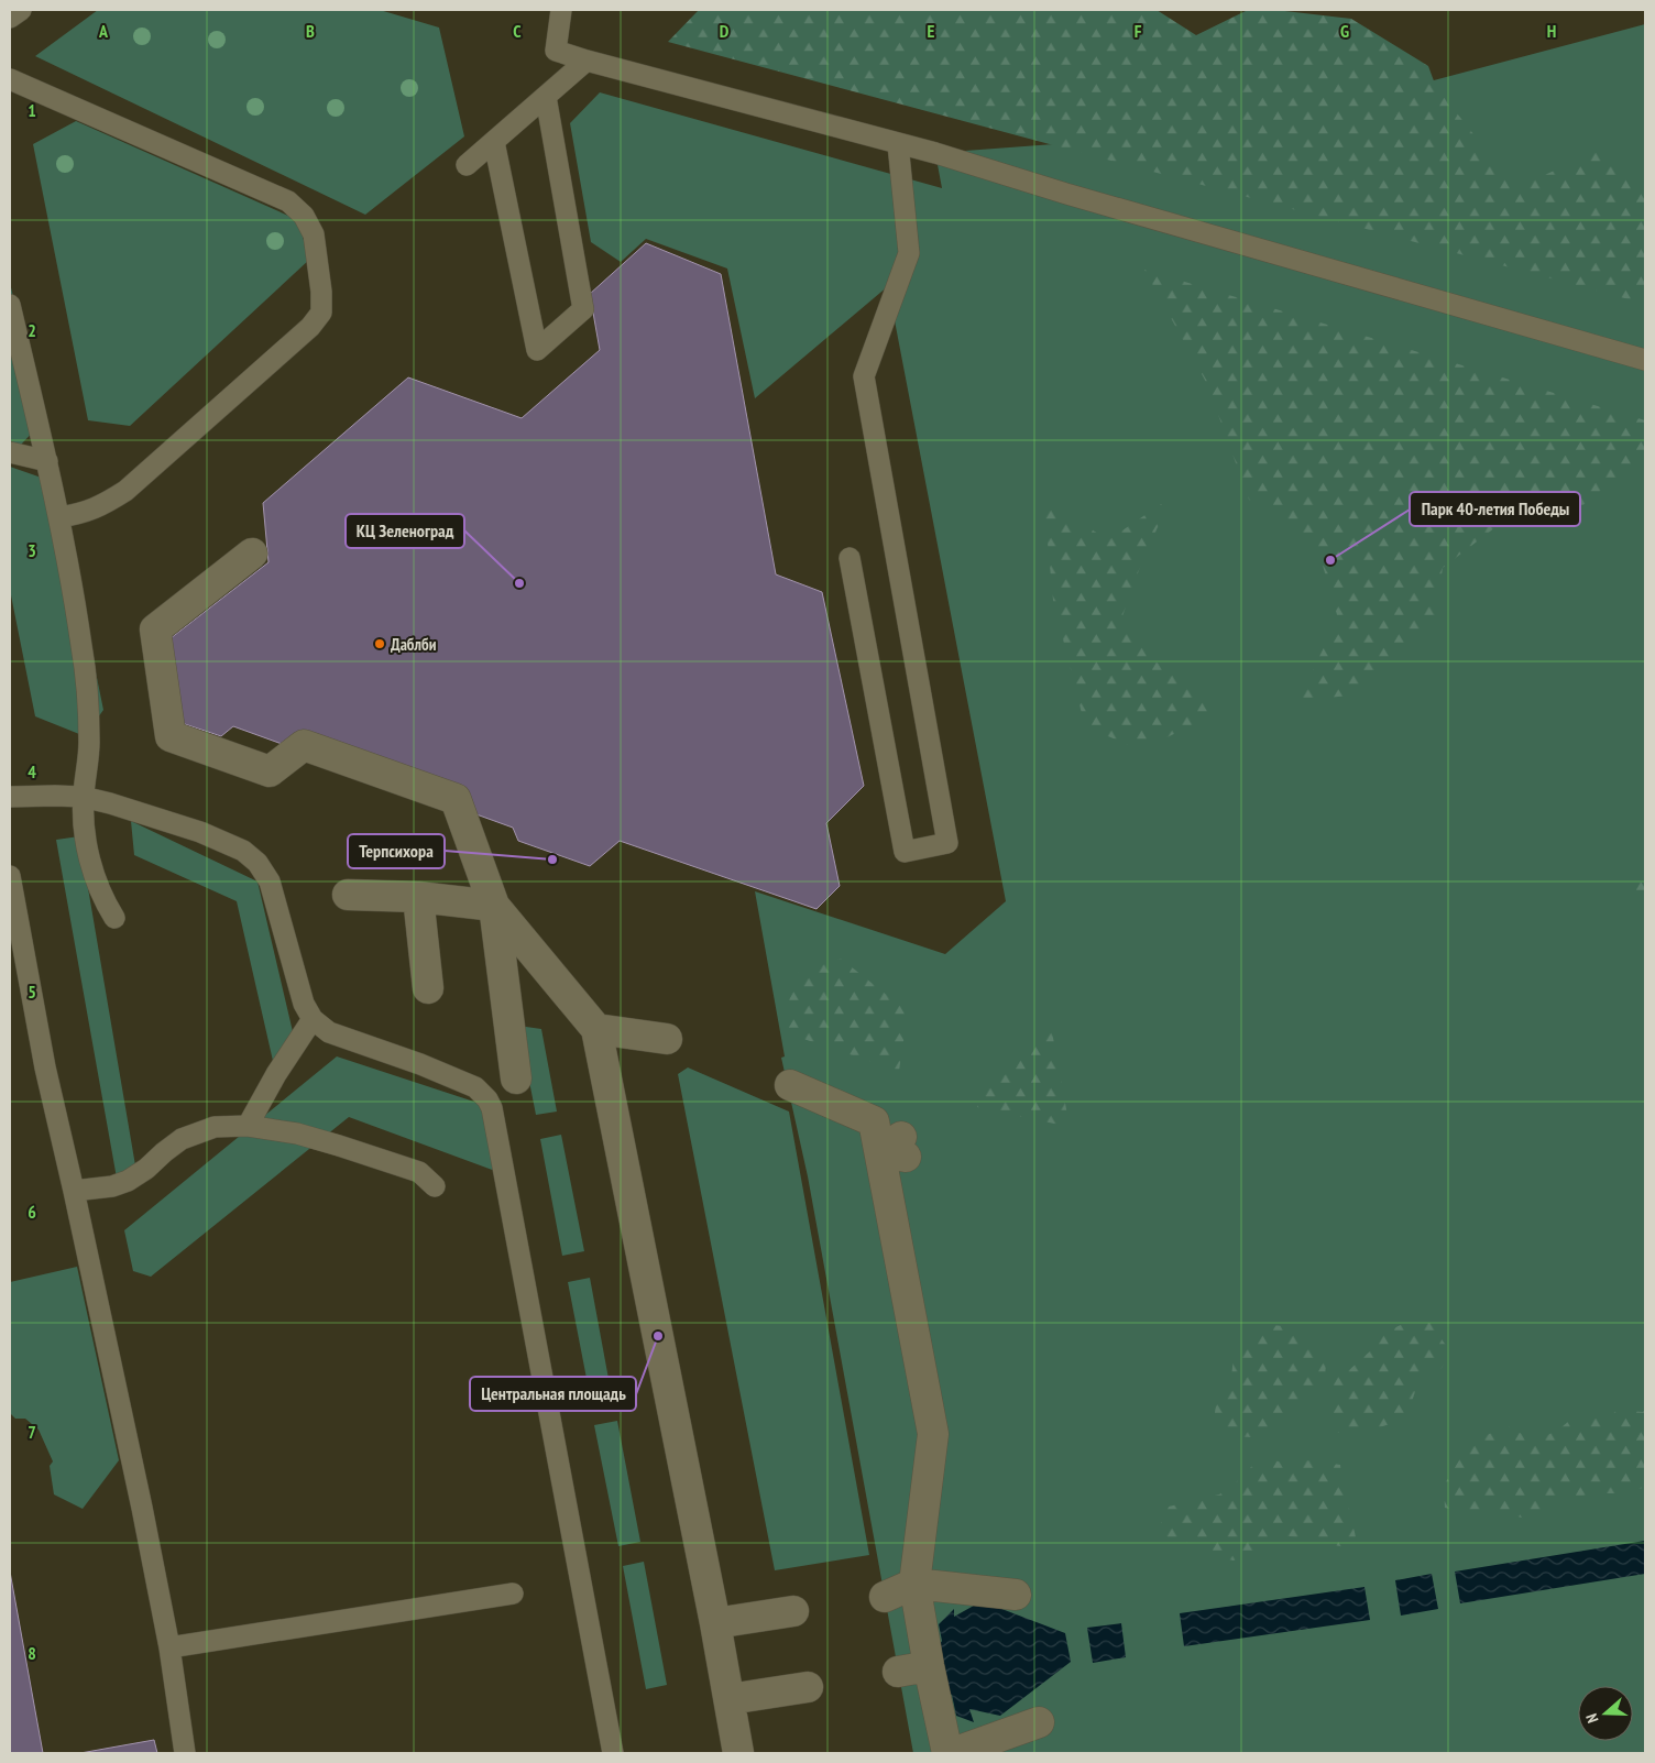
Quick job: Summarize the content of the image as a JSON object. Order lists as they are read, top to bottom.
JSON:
{
  "places": [
    "Парк 40-летия Победы",
    "КЦ Зеленоград",
    "Даблби",
    "Терпсихора",
    "Центральная площадь"
  ],
  "north": "left",
  "grid": {
    "columns": [
      "A",
      "B",
      "C",
      "D",
      "E",
      "F",
      "G",
      "H"
    ],
    "rows": [
      "1",
      "2",
      "3",
      "4",
      "5",
      "6",
      "7",
      "8"
    ]
  }
}
